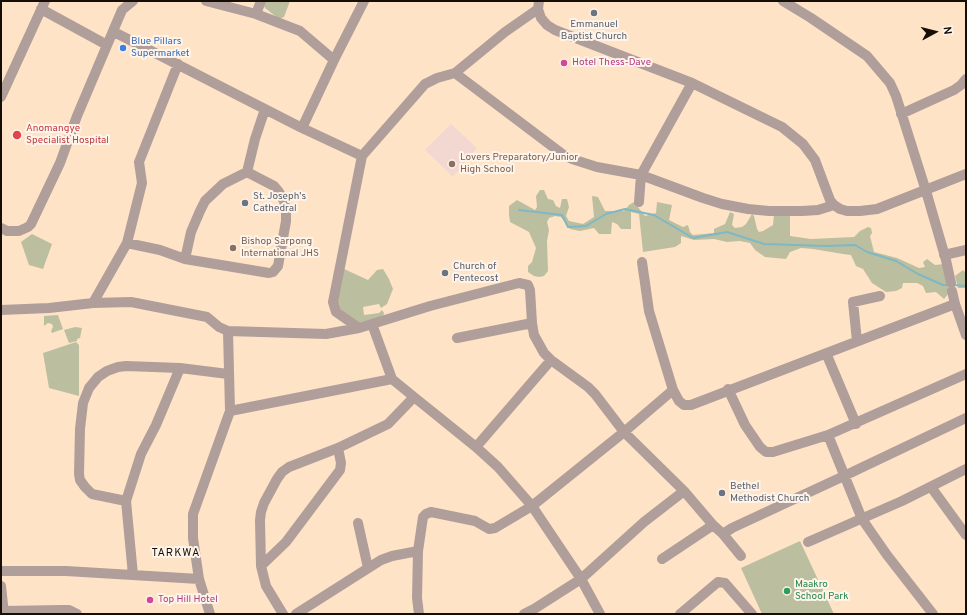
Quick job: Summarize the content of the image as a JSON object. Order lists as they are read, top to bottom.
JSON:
{
  "districts": ["TARKWA"],
  "places": [
    "Emmanuel Baptist Church",
    "Blue Pillars Supermarket",
    "Hotel Thess-Dave",
    "Anomangye Specialist Hospital",
    "Lovers Preparatory/Junior High School",
    "St. Joseph's Cathedral",
    "Bishop Sarpong International JHS",
    "Church of Pentecost",
    "Bethel Methodist Church",
    "Maakro School Park",
    "Top Hill Hotel"
  ],
  "north": "right"
}
